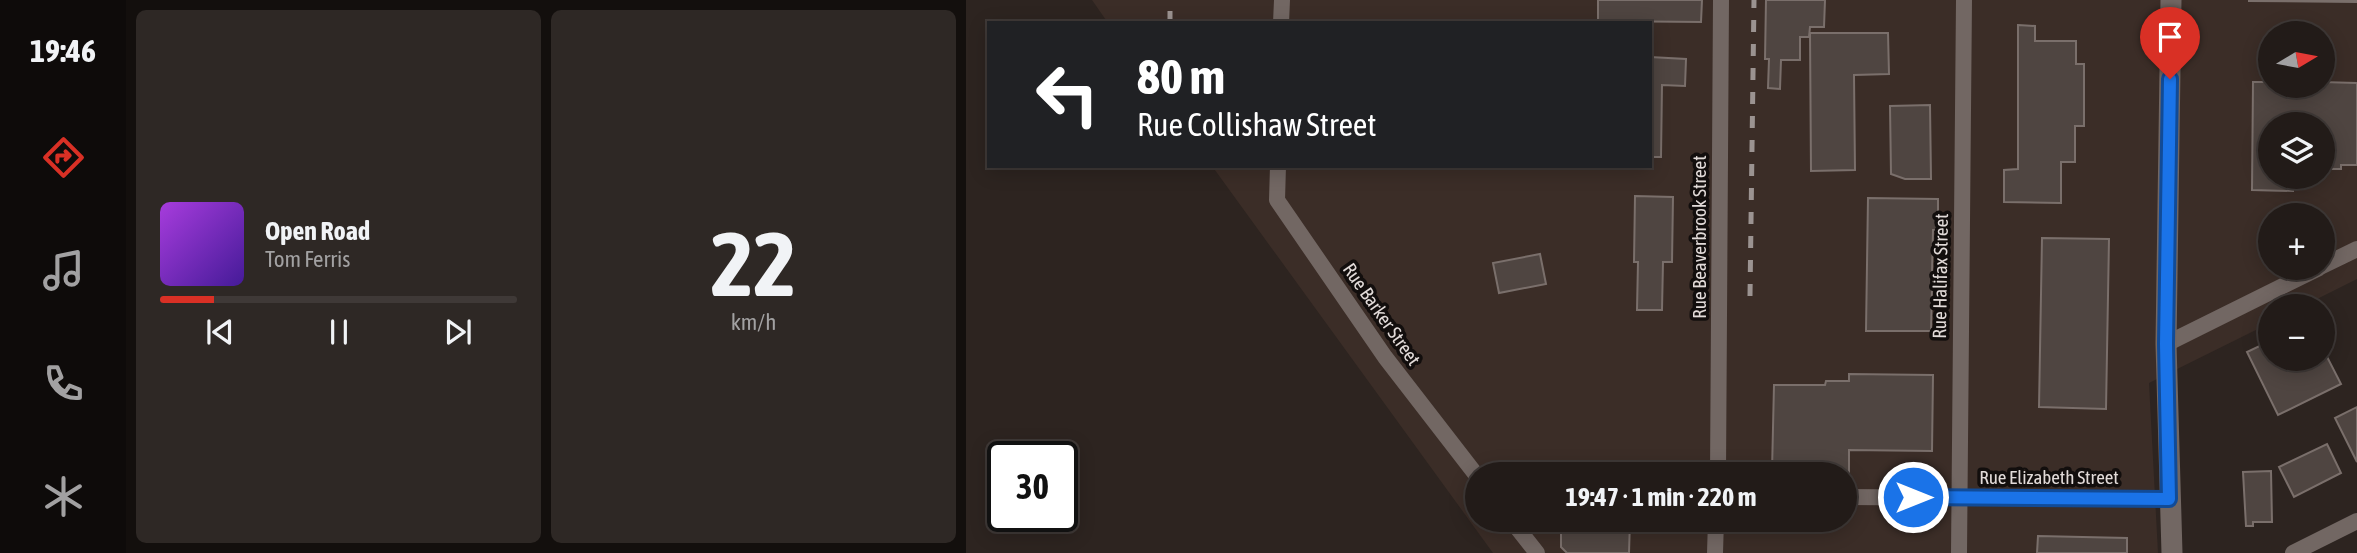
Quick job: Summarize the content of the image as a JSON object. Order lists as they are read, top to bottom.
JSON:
{
  "streets": {
    "street": [
      "Rue Beaverbrook Street",
      "Rue Halifax Street",
      "Rue Barker Street",
      "Rue Elizabeth Street"
    ]
  },
  "crossings": [
    ["Rue Halifax Street", "Rue Elizabeth Street"]
  ],
  "north": "right",
  "page": {
    "tabs": "19:46",
    "tile": ["22", "km/h"],
    "map_buttons": ["+", "−"],
    "turn": ["80 m", "Rue Collishaw Street"],
    "song": ["Open Road", "Tom Ferris"],
    "limit": "30",
    "trip": "19:47 · 1 min · 220 m"
  }
}
